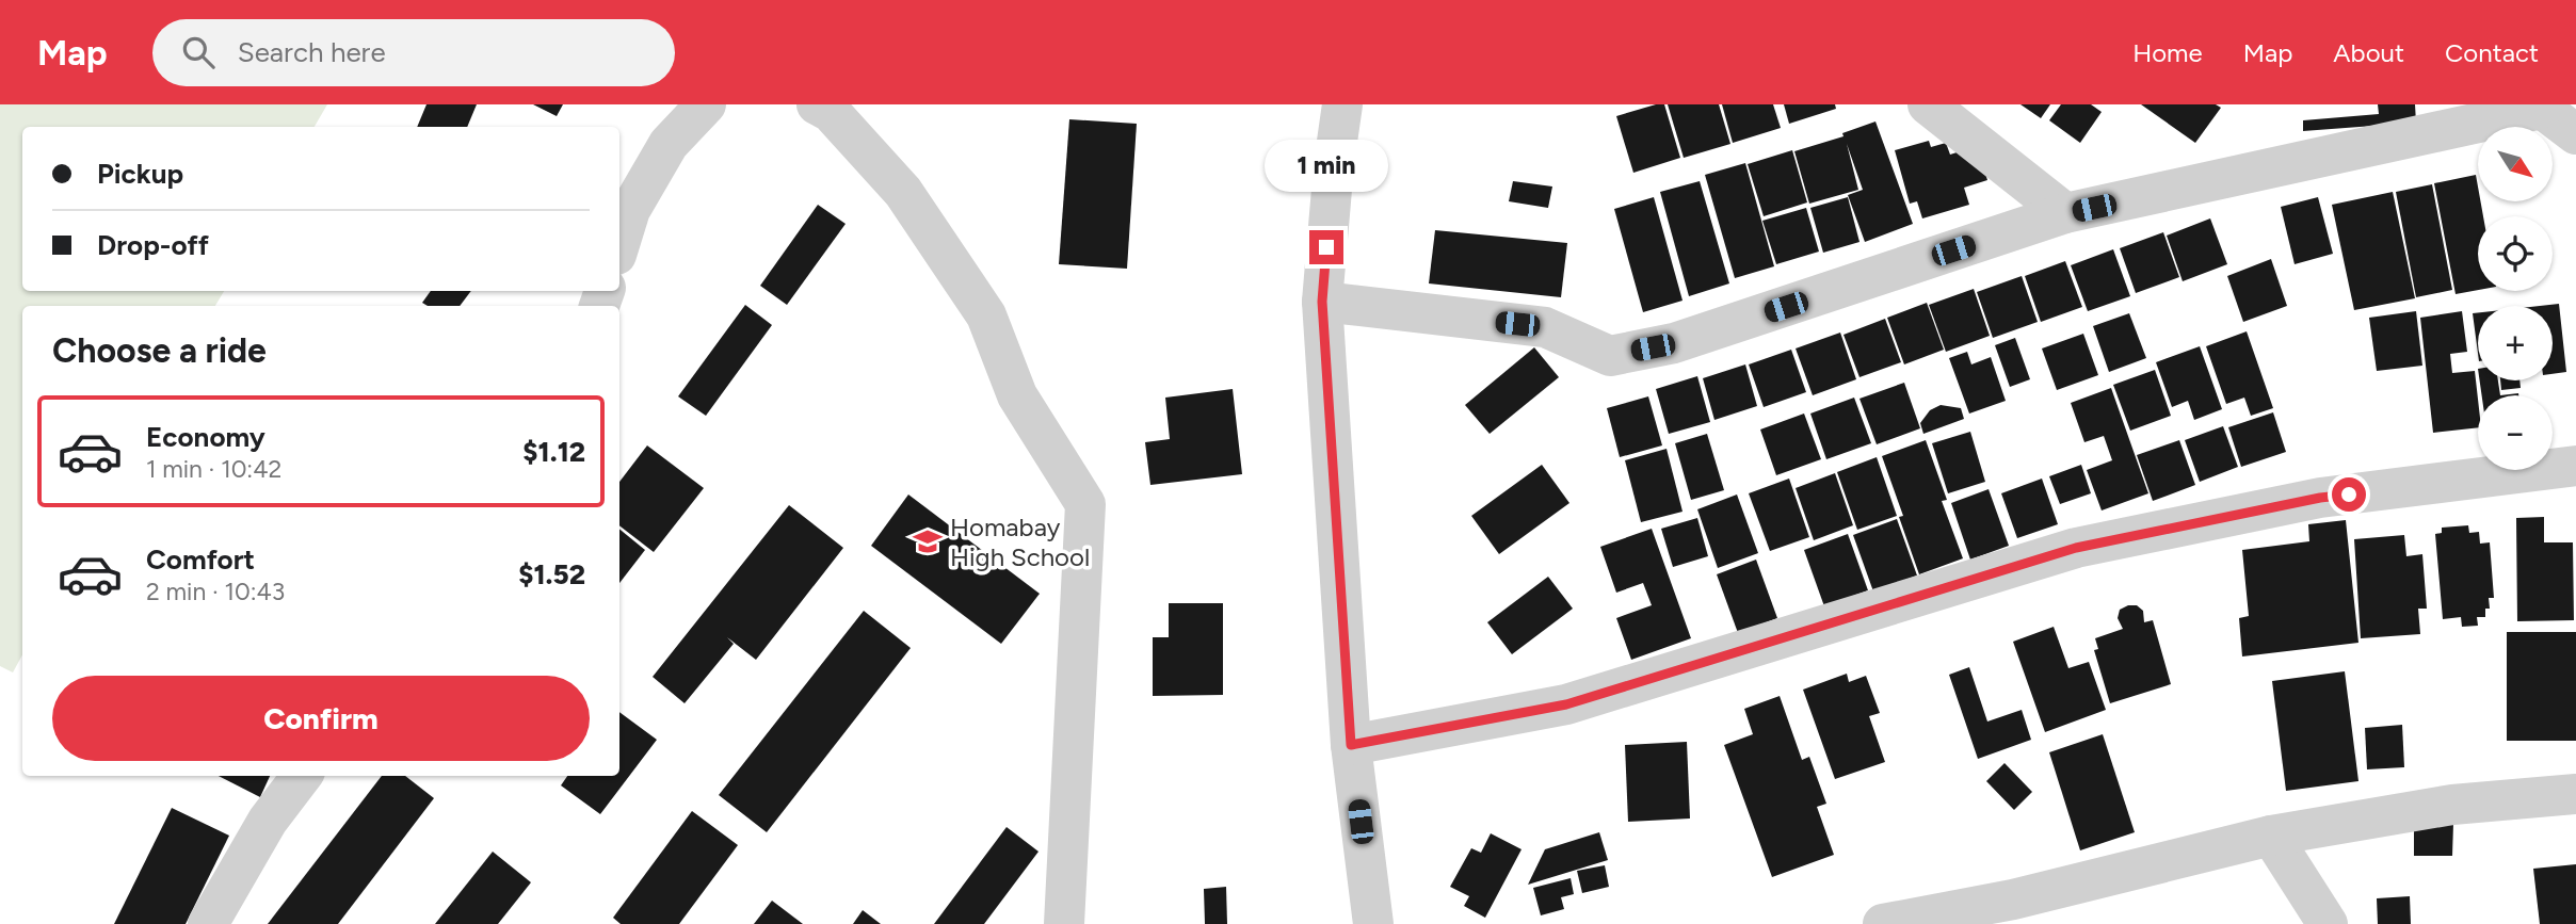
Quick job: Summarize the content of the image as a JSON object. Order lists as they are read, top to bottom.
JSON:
{
  "places": {
    "school or university": ["Homabay High School"]
  },
  "north": "bottom right",
  "page": {
    "header": "Map",
    "search": "Search here",
    "nav": [
      "Home",
      "Map",
      "About",
      "Contact"
    ],
    "map_buttons": ["+", "−"],
    "banner": ["Pickup", "Drop-off"],
    "bubble": "1 min",
    "heading": "Choose a ride",
    "list": [
      {
        "name": "Economy",
        "note": "1 min · 10:42",
        "value": "$1.12"
      },
      {
        "name": "Comfort",
        "note": "2 min · 10:43",
        "value": "$1.52"
      }
    ],
    "buttons": "Confirm"
  }
}
